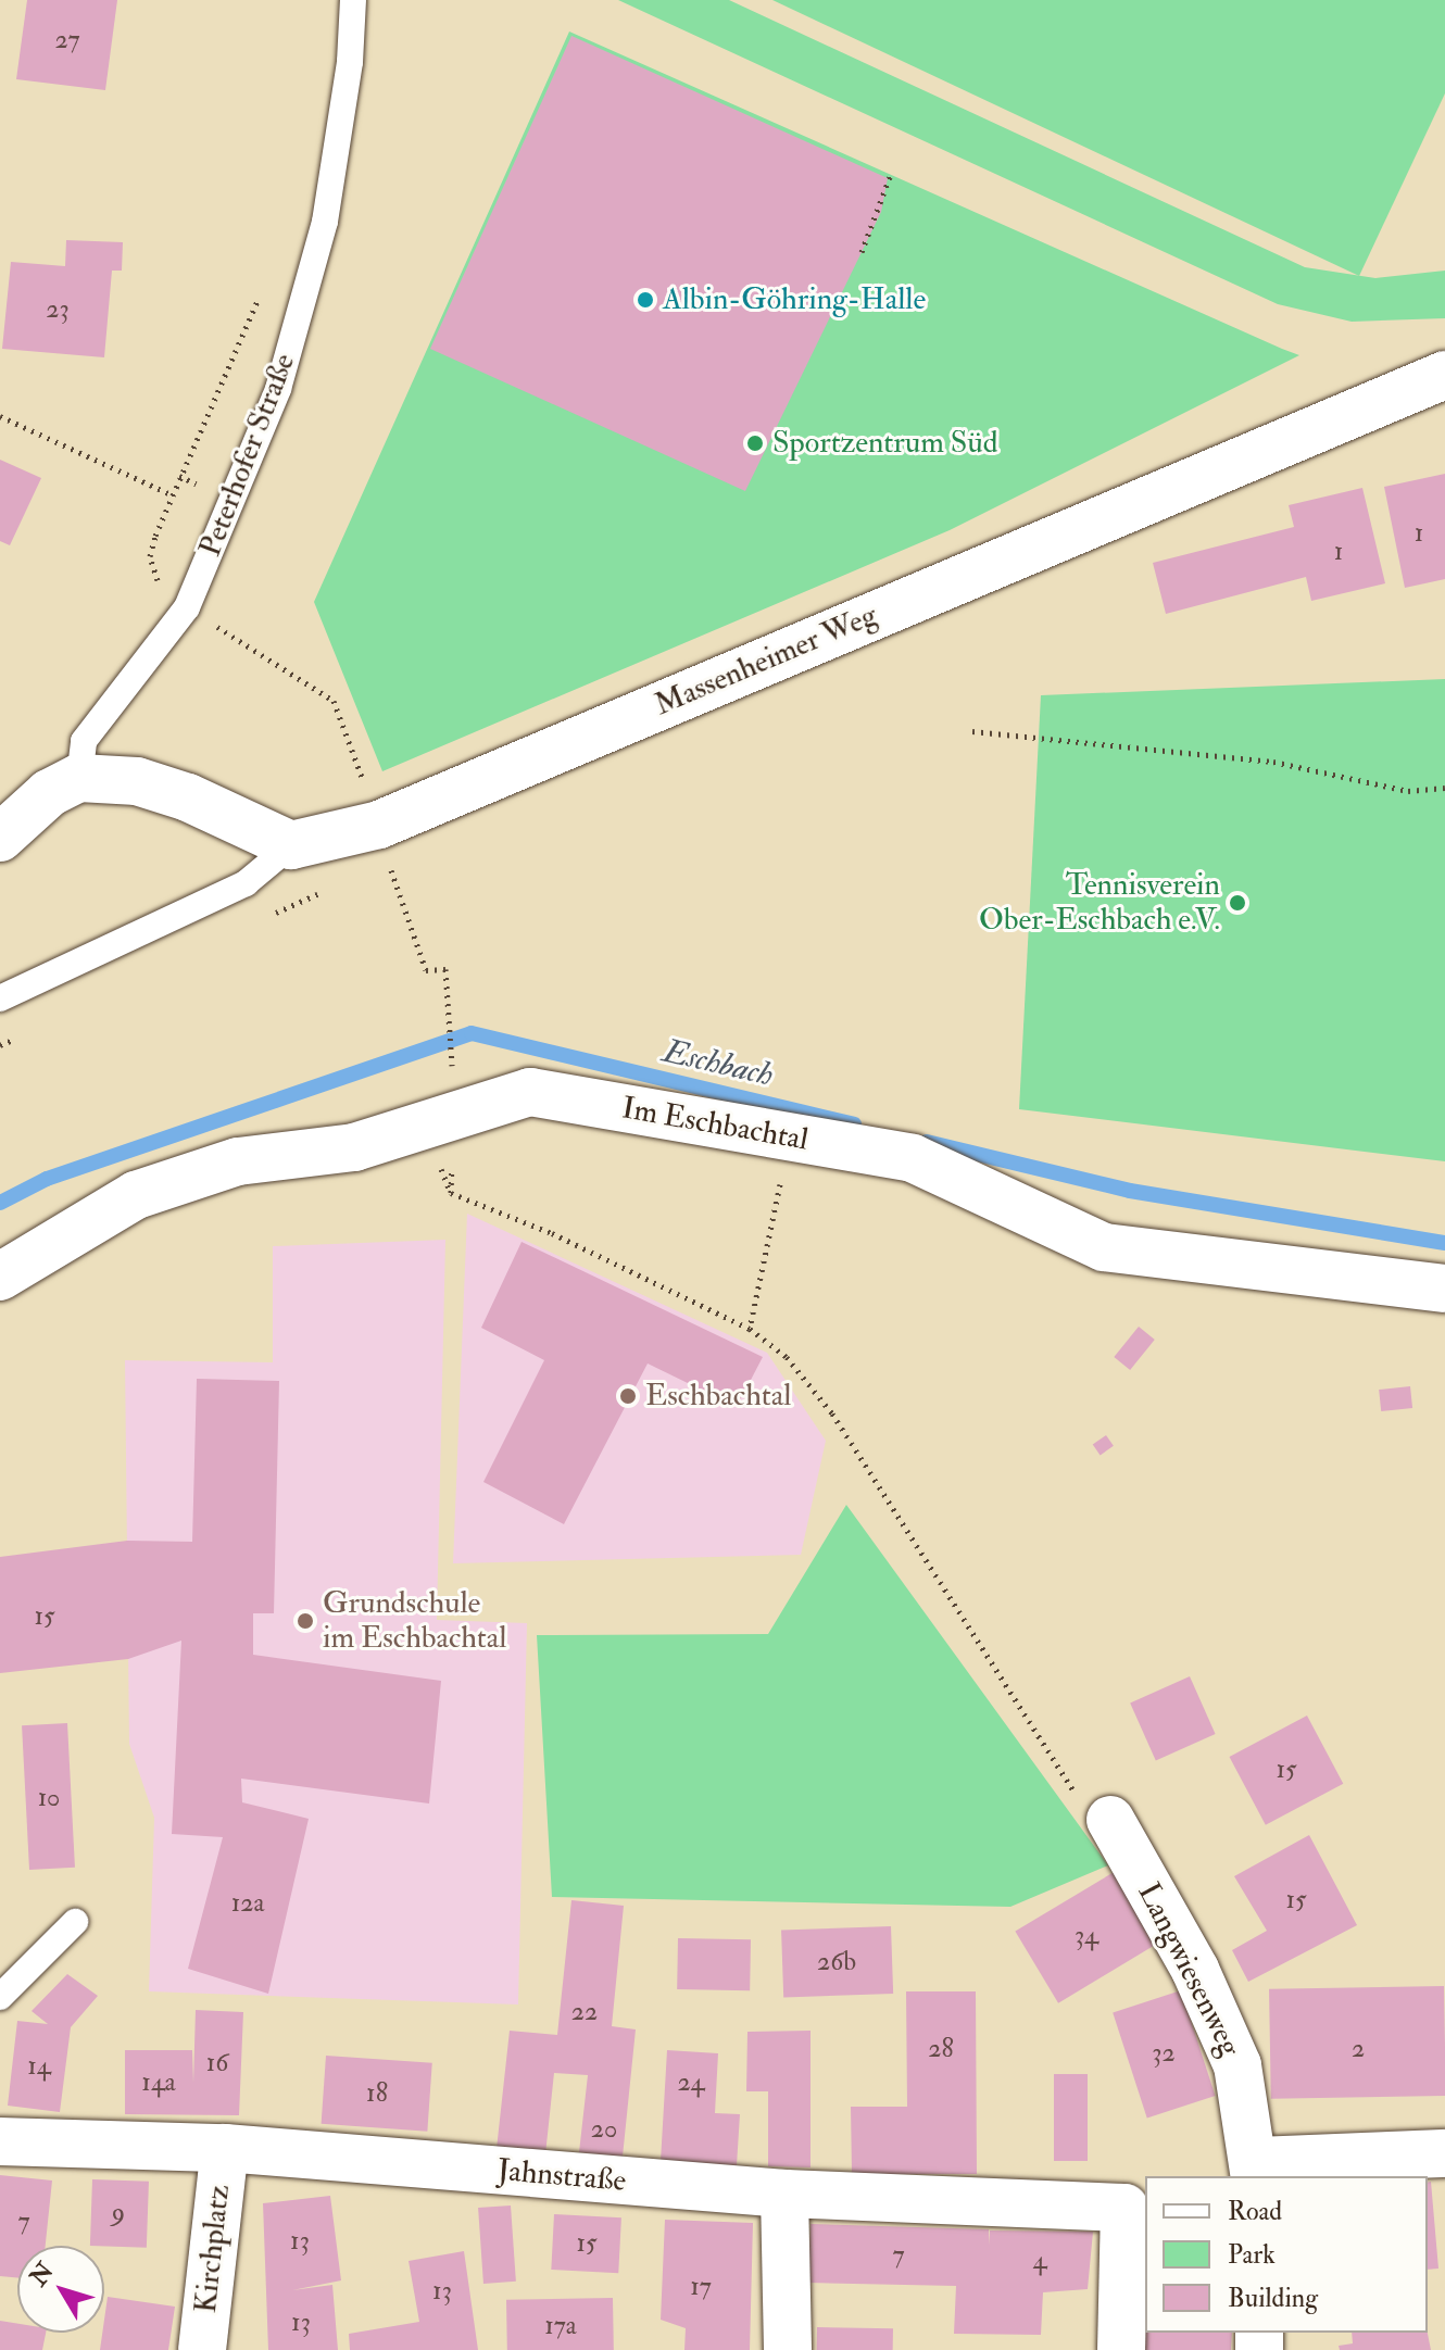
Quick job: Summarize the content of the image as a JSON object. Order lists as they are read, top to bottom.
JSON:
{
  "streets": {
    "street": [
      "Massenheimer Weg",
      "Im Eschbachtal",
      "Langwiesenweg",
      "Jahnstraße",
      "Kirchplatz"
    ],
    "lane": ["Peterhofer Straße"]
  },
  "crossings": [
    ["Jahnstraße", "Kirchplatz"]
  ],
  "water": ["Eschbach"],
  "places": [
    "Albin-Göhring-Halle",
    "Sportzentrum Süd",
    "Tennisverein Ober-Eschbach e.V.",
    "Eschbachtal",
    "Grundschule im Eschbachtal"
  ],
  "house_numbers": [
    "27",
    "23",
    "1",
    "1",
    "15",
    "15",
    "10",
    "15",
    "12a",
    "34",
    "26b",
    "22",
    "28",
    "2",
    "32",
    "16",
    "14",
    "14a",
    "24",
    "18",
    "20",
    "9",
    "7",
    "13",
    "15",
    "7",
    "4",
    "17",
    "13",
    "13",
    "17a"
  ],
  "legend": ["Road", "Park", "Building"],
  "north": "top left"
}
